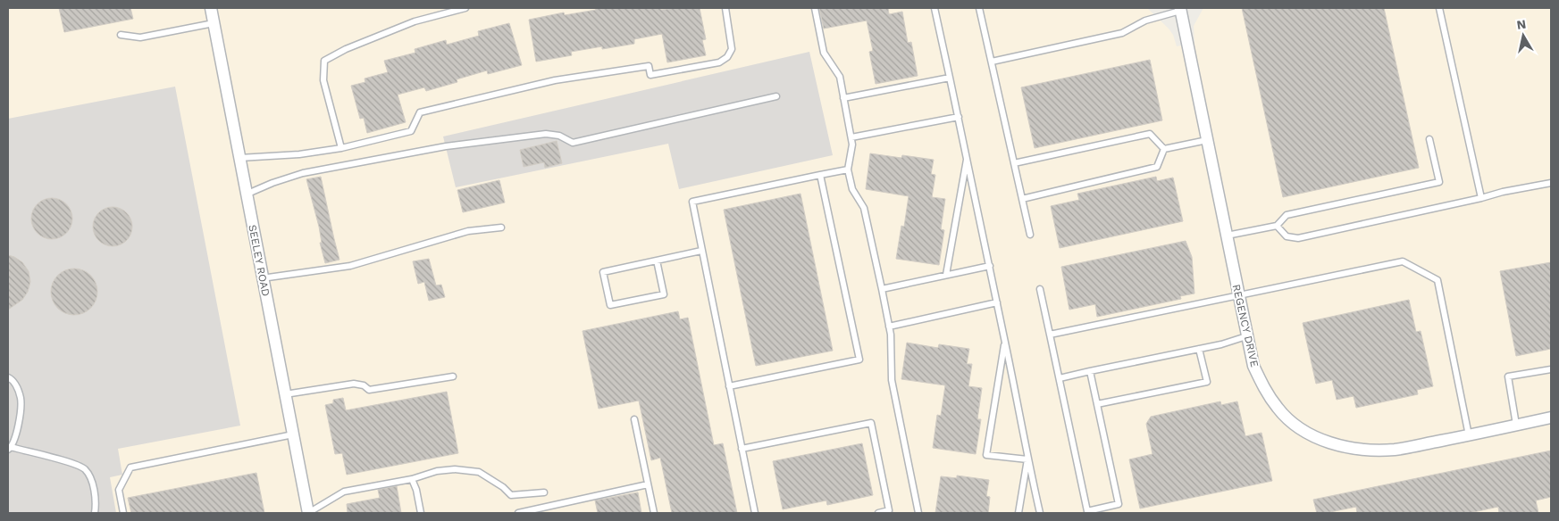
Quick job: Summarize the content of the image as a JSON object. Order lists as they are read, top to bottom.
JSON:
{
  "streets": {
    "street": ["SEELEY ROAD", "REGENCY DRIVE"]
  },
  "north": "top"
}
